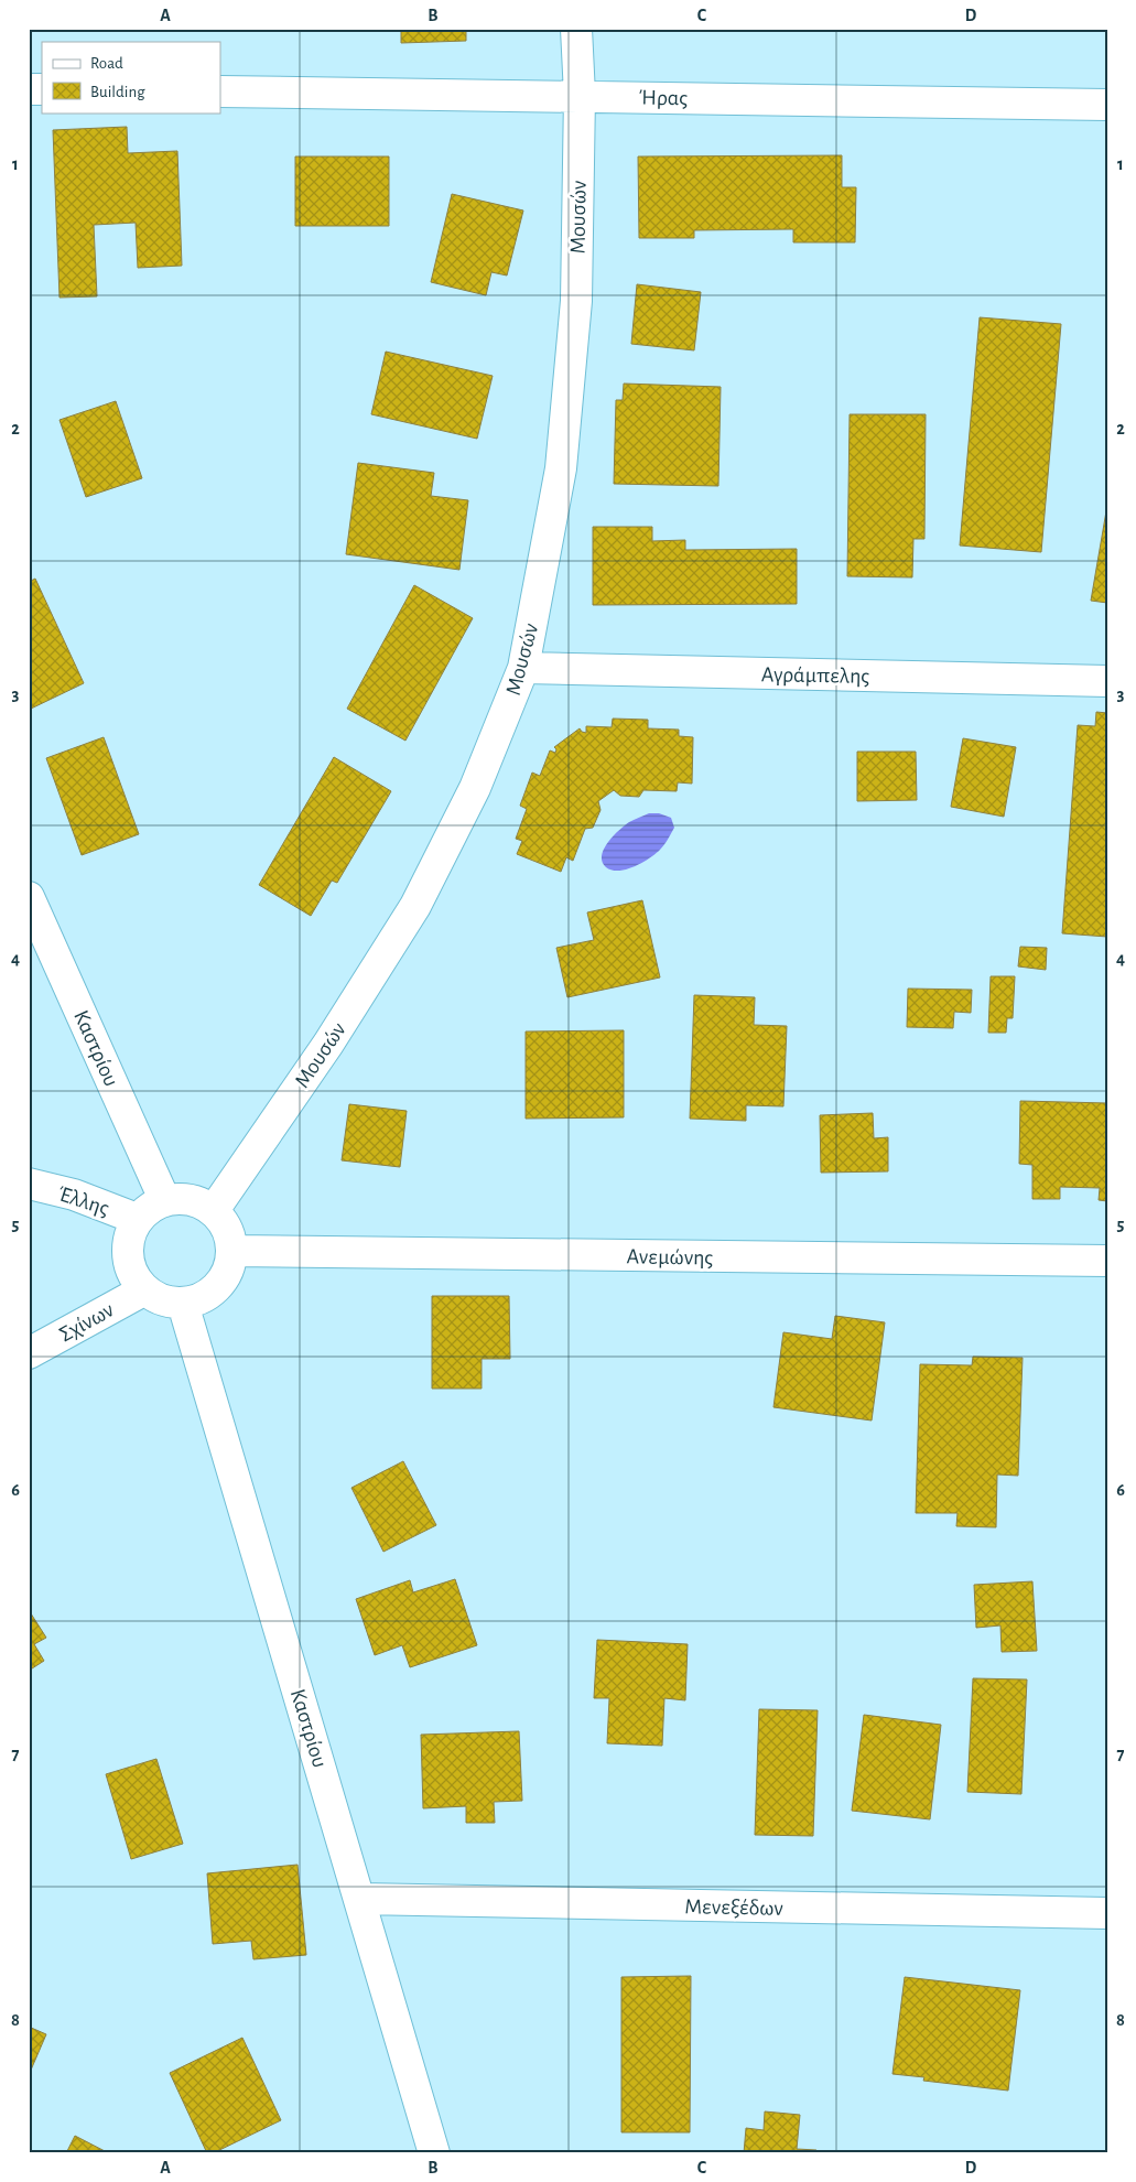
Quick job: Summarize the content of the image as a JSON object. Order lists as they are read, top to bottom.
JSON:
{
  "streets": {
    "street": [
      "Ήρας",
      "Μουσών",
      "Αγράμπελης",
      "Καστρίου",
      "Έλλης",
      "Ανεμώνης",
      "Σχίνων",
      "Μενεξέδων"
    ]
  },
  "crossings": [
    ["Ήρας", "Μουσών"],
    ["Μουσών", "Αγράμπελης"],
    ["Μουσών", "Καστρίου"],
    ["Μουσών", "Έλλης"],
    ["Μουσών", "Ανεμώνης"],
    ["Μουσών", "Σχίνων"],
    ["Καστρίου", "Έλλης"],
    ["Καστρίου", "Ανεμώνης"],
    ["Καστρίου", "Σχίνων"],
    ["Καστρίου", "Μενεξέδων"],
    ["Έλλης", "Ανεμώνης"],
    ["Έλλης", "Σχίνων"],
    ["Ανεμώνης", "Σχίνων"]
  ],
  "legend": ["Road", "Building"],
  "grid": {
    "columns": [
      "A",
      "B",
      "C",
      "D"
    ],
    "rows": [
      "1",
      "2",
      "3",
      "4",
      "5",
      "6",
      "7",
      "8"
    ]
  }
}
